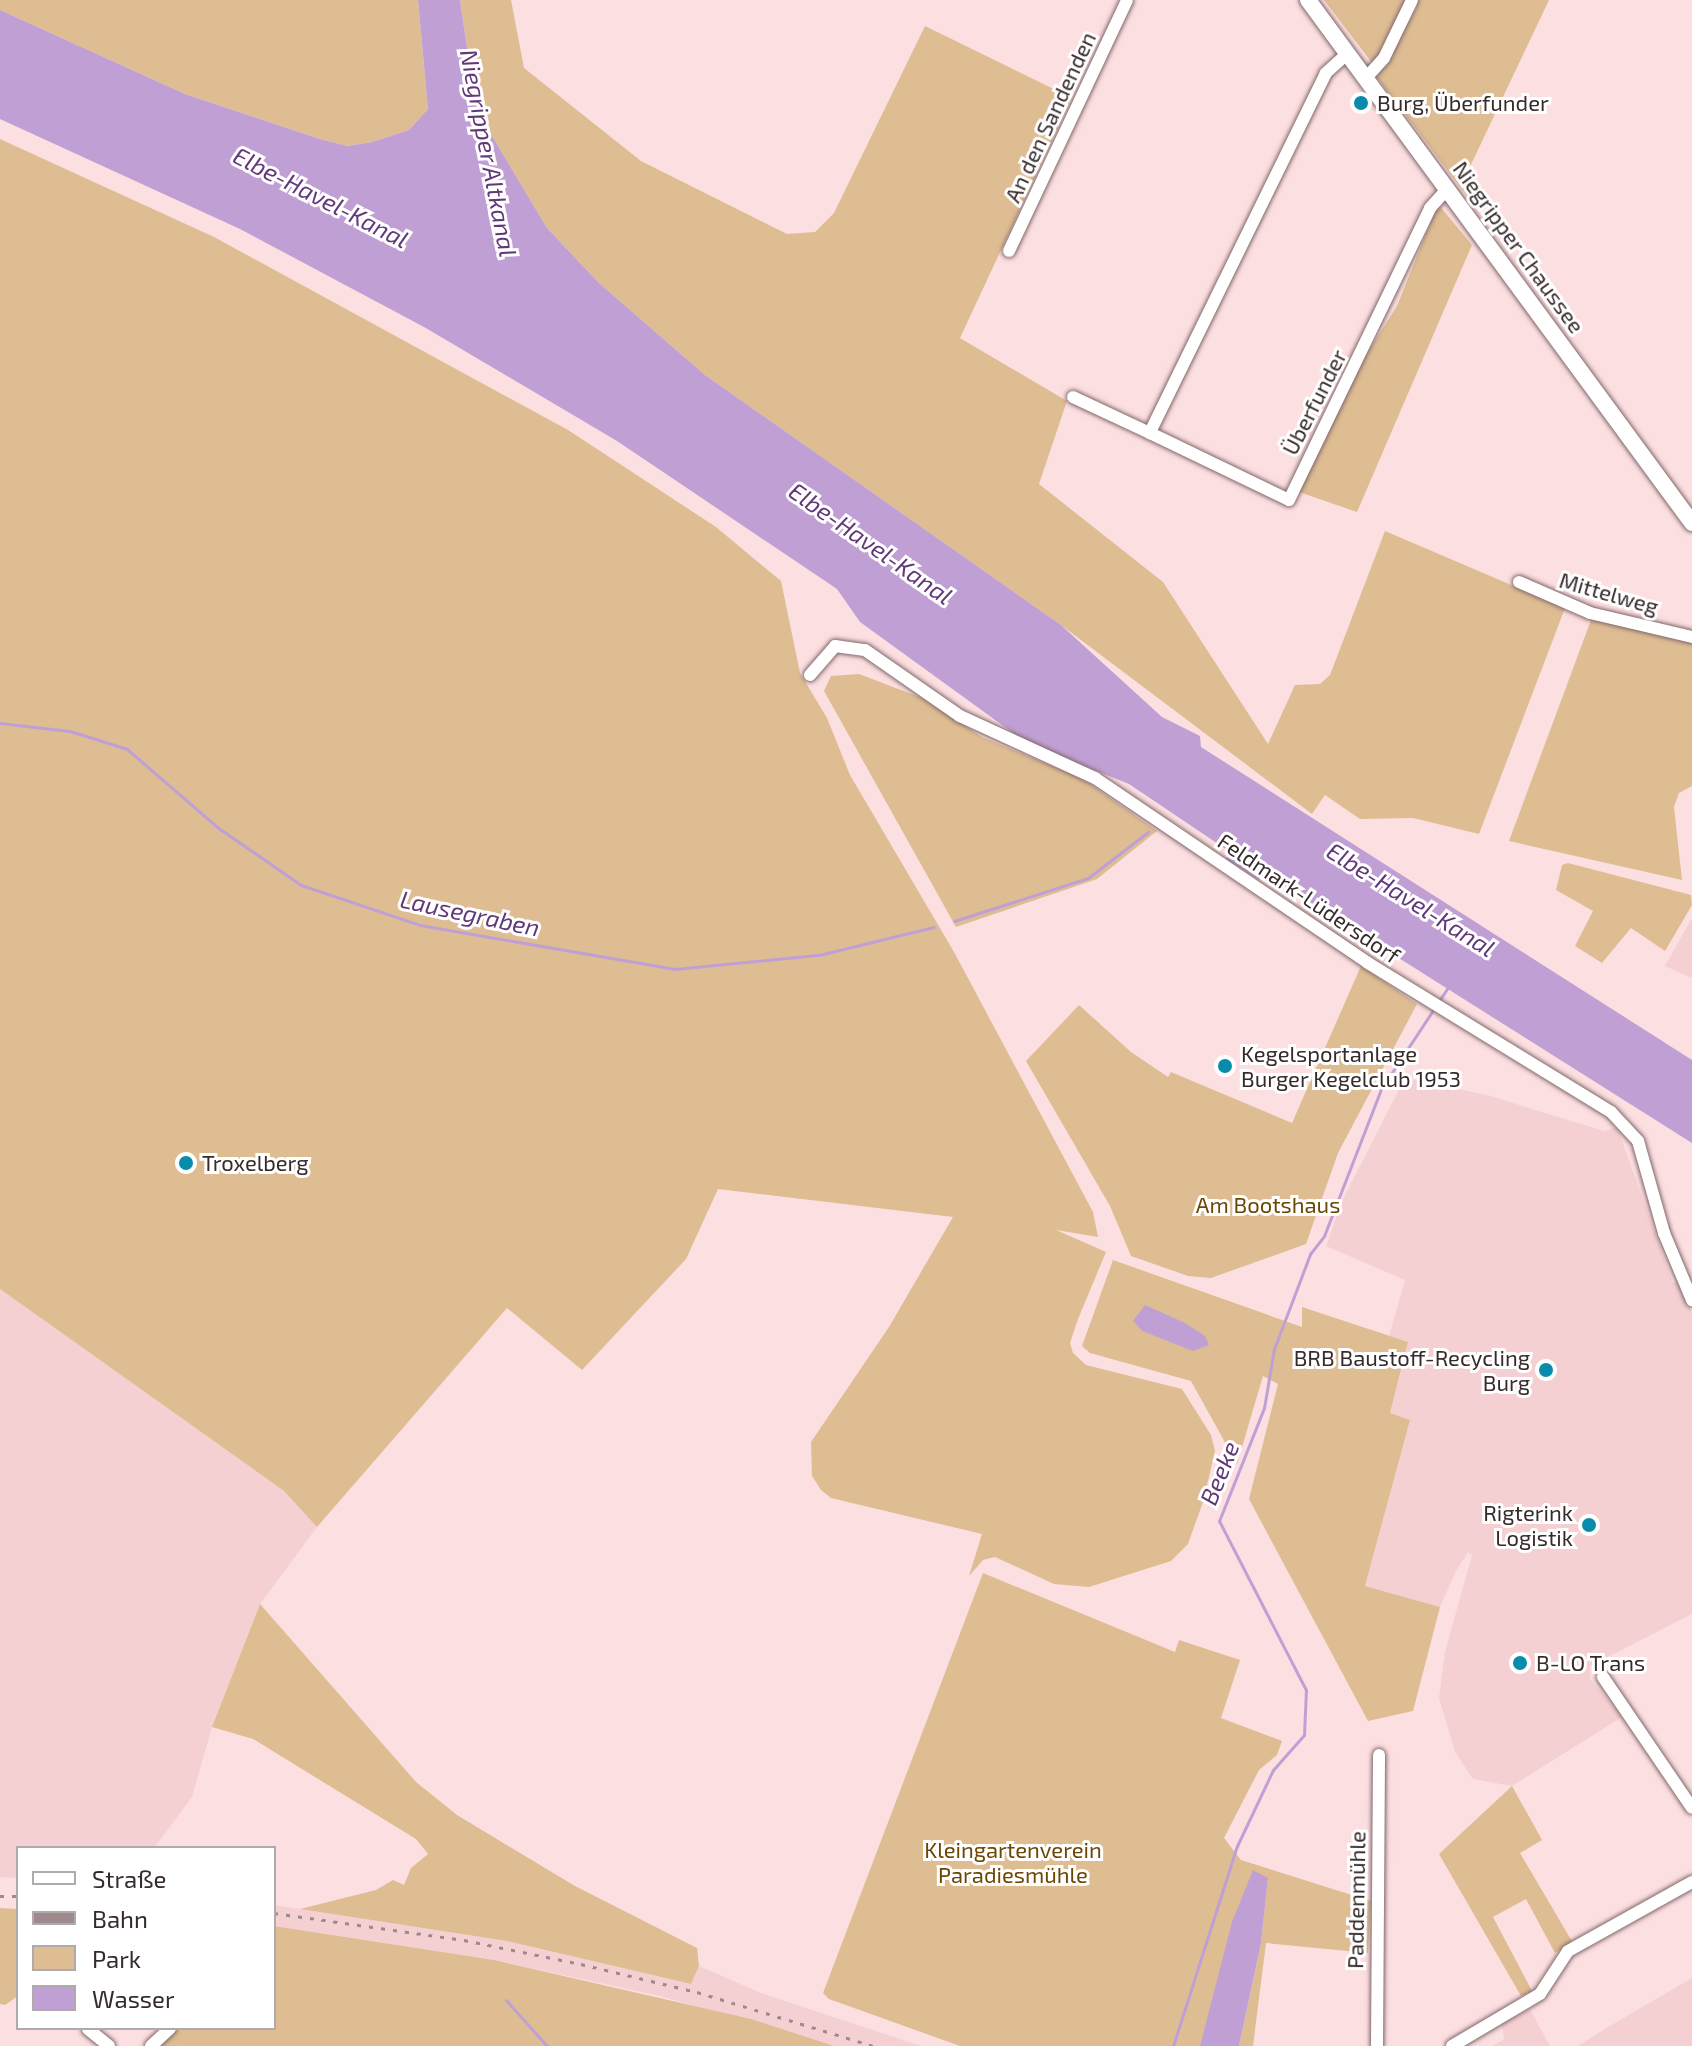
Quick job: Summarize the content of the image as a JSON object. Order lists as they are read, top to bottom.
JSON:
{
  "streets": {
    "main road": ["Niegripper Chaussee"],
    "street": [
      "An den Sandenden",
      "Überfunder",
      "Mittelweg",
      "Feldmark-Lüdersdorf",
      "Paddenmühle"
    ]
  },
  "crossings": [
    ["Niegripper Chaussee", "Überfunder"]
  ],
  "water": [
    "Niegripper Altkanal",
    "Elbe-Havel-Kanal",
    "Lausegraben",
    "Beeke"
  ],
  "parks": ["Am Bootshaus", "Kleingartenverein Paradiesmühle"],
  "places": [
    "Burg, Überfunder",
    "Kegelsportanlage Burger Kegelclub 1953",
    "Troxelberg",
    "BRB Baustoff-Recycling Burg",
    "Rigterink Logistik",
    "B-LO Trans"
  ],
  "legend": [
    "Straße",
    "Bahn",
    "Park",
    "Wasser"
  ]
}
